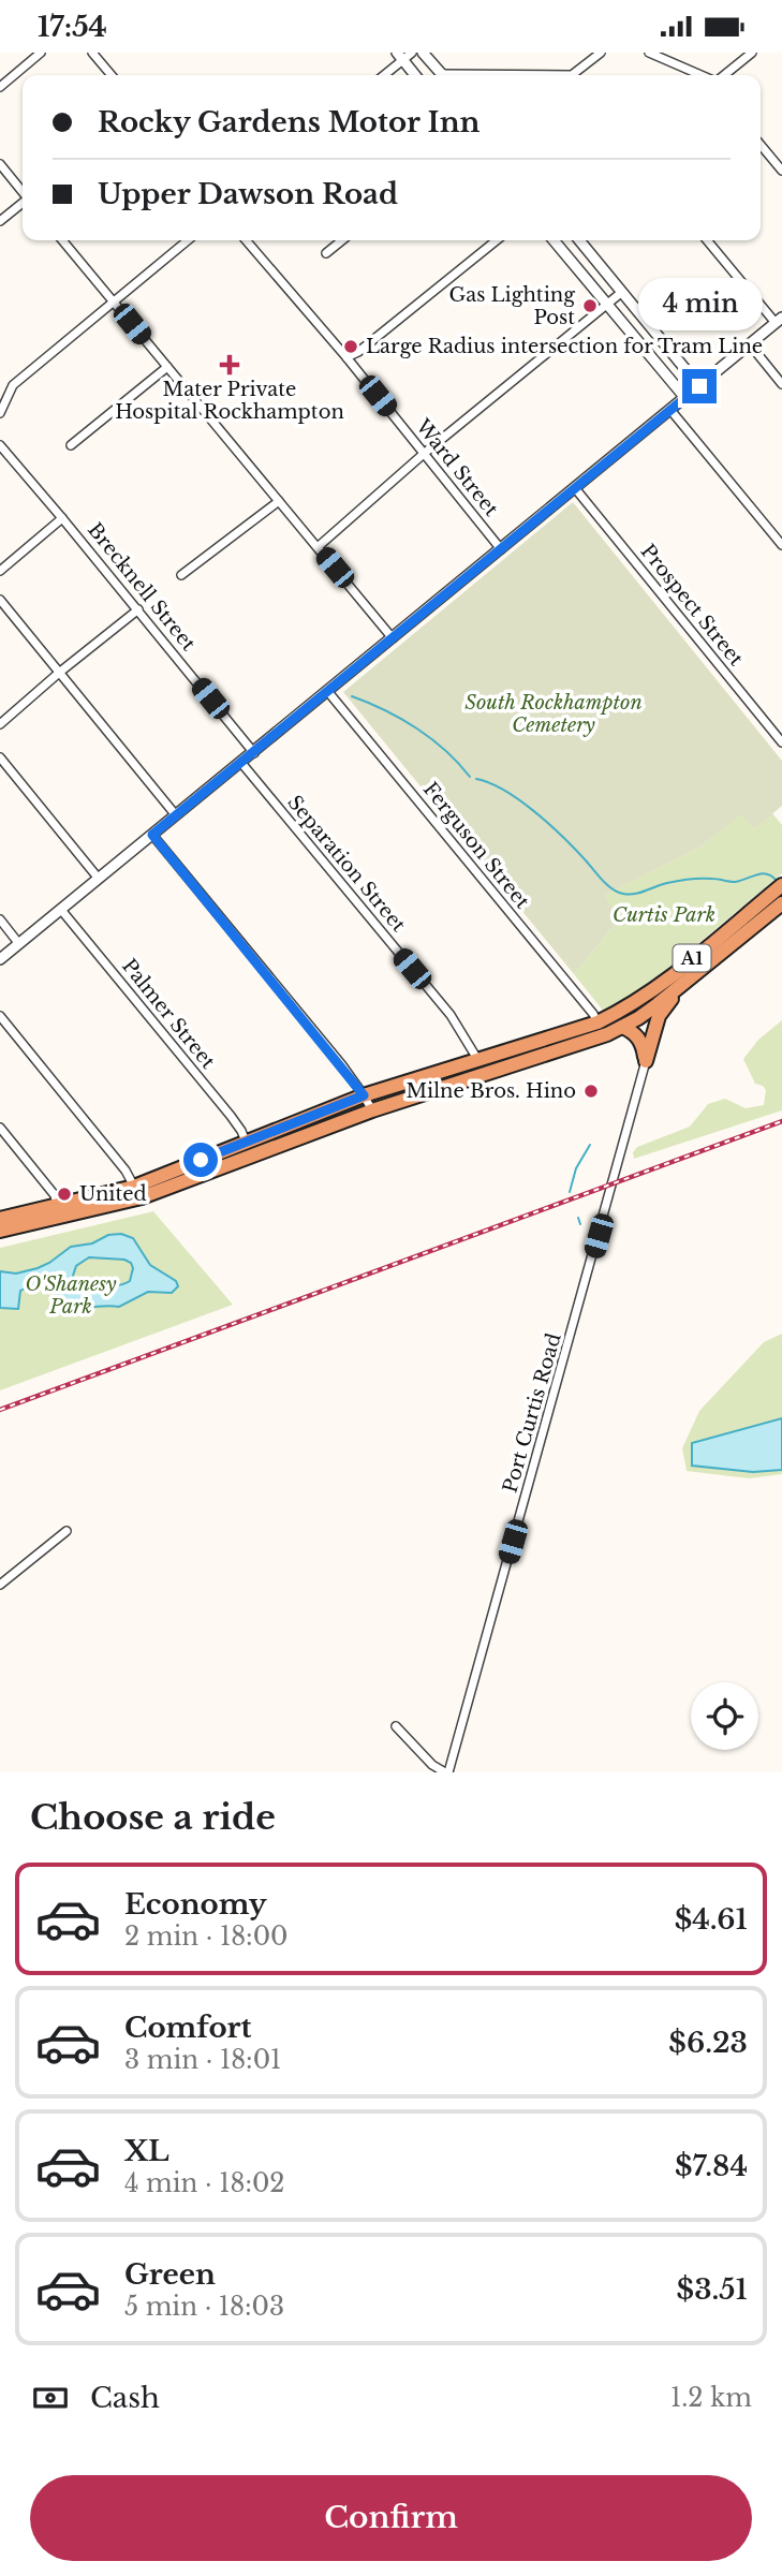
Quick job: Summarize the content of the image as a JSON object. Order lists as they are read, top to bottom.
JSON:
{
  "streets": {
    "highway": ["A1"],
    "street": [
      "Ward Street",
      "Brecknell Street",
      "Prospect Street",
      "Ferguson Street",
      "Separation Street",
      "Palmer Street",
      "Port Curtis Road"
    ]
  },
  "crossings": [
    ["Ferguson Street", "A1"],
    ["Separation Street", "A1"],
    ["A1", "Palmer Street"]
  ],
  "parks": ["South Rockhampton Cemetery", "Curtis Park", "O'Shanesy Park"],
  "places": {
    "other": [
      "Gas Lighting Post",
      "Large Radius intersection for Tram Line",
      "Milne Bros. Hino",
      "United"
    ],
    "health": ["Mater Private Hospital Rockhampton"]
  },
  "page": {
    "status": "17:54",
    "banner": ["Rocky Gardens Motor Inn", "Upper Dawson Road"],
    "bubble": "4 min",
    "heading": "Choose a ride",
    "list": [
      {
        "name": "Economy",
        "note": "2 min · 18:00",
        "value": "$4.61"
      },
      {
        "name": "Comfort",
        "note": "3 min · 18:01",
        "value": "$6.23"
      },
      {
        "name": "XL",
        "note": "4 min · 18:02",
        "value": "$7.84"
      },
      {
        "name": "Green",
        "note": "5 min · 18:03",
        "value": "$3.51"
      }
    ],
    "pay": ["Cash", "1.2 km"],
    "buttons": "Confirm"
  }
}
